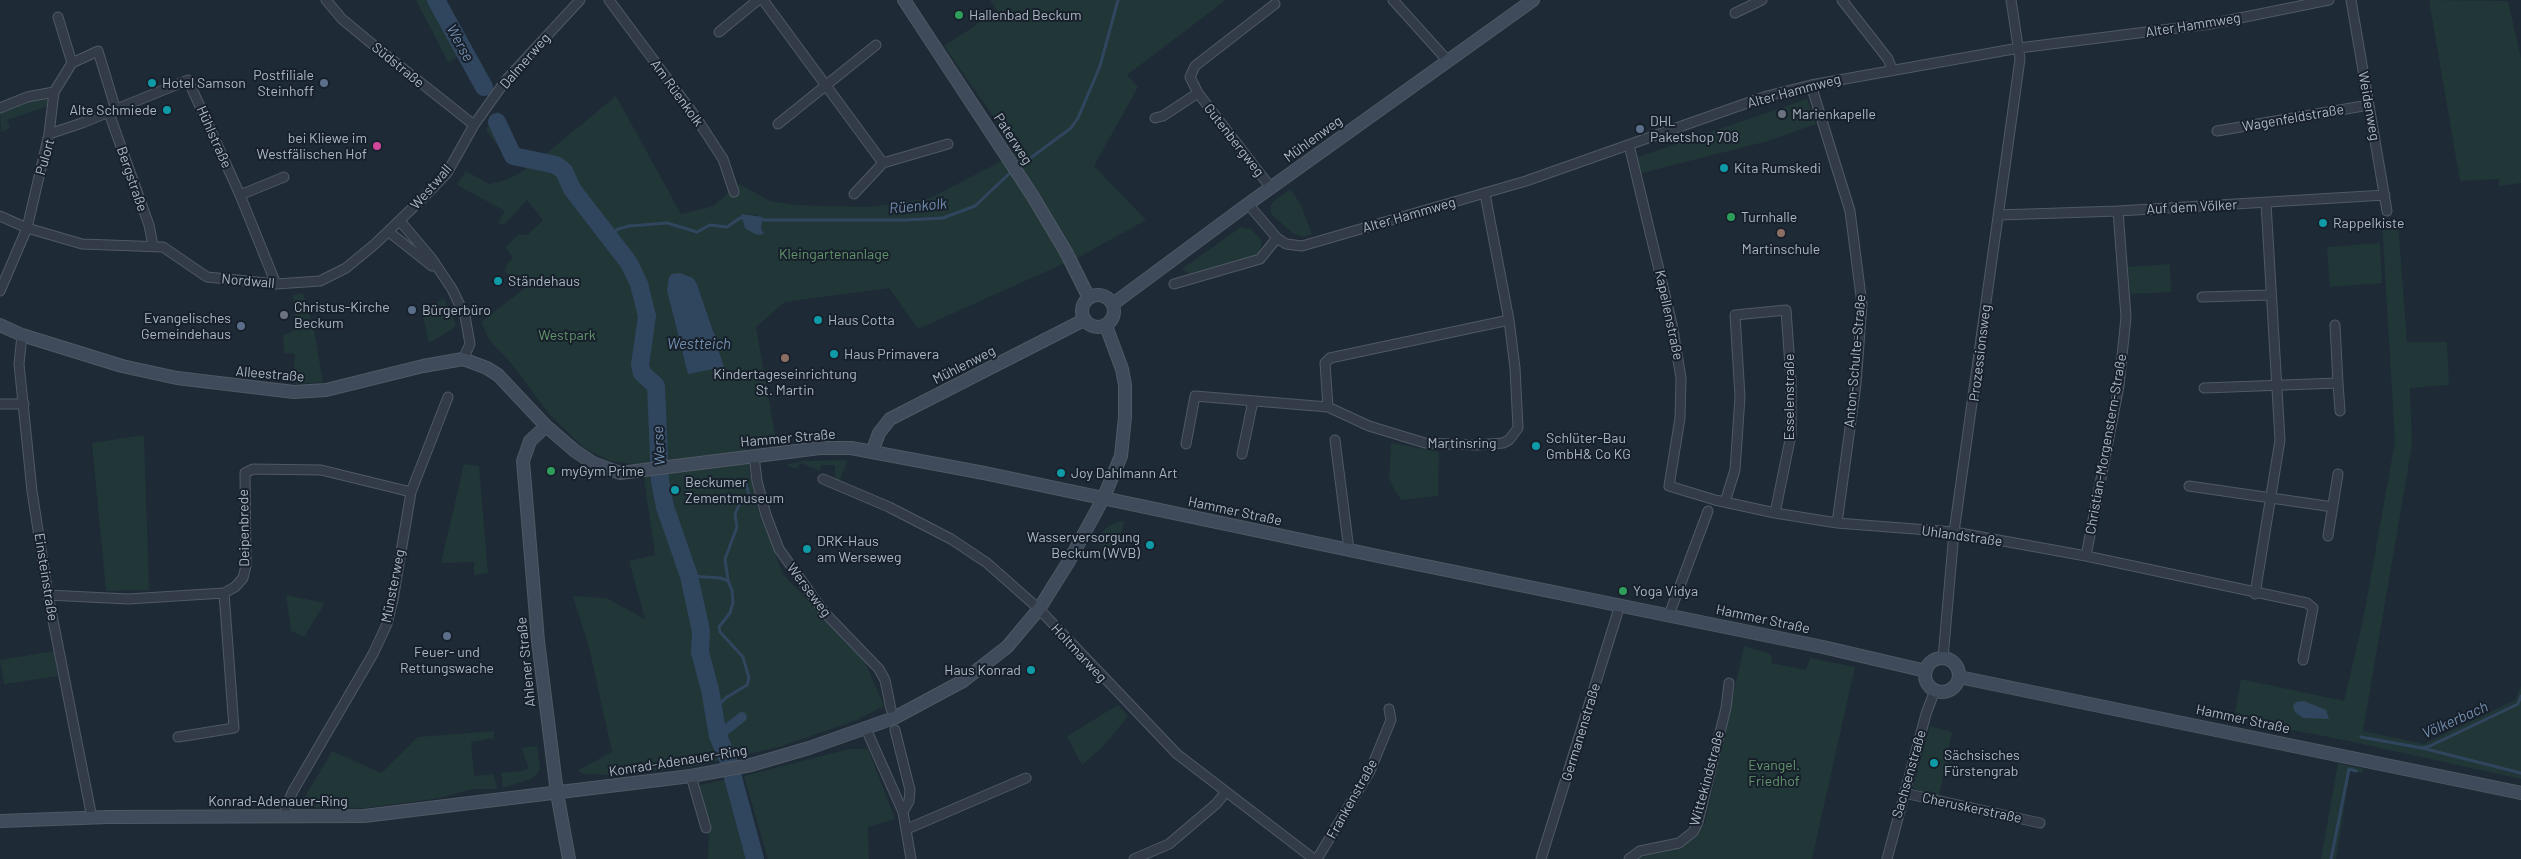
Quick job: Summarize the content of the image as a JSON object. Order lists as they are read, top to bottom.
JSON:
{
  "streets": {
    "main road": [
      "Paterweg",
      "Mühlenweg",
      "Alleestraße",
      "Hammer Straße",
      "Ahlener Straße",
      "Konrad-Adenauer-Ring"
    ],
    "street": [
      "Alter Hammweg",
      "Dalmerweg",
      "Südstraße",
      "Am Rüenkolk",
      "Weidenweg",
      "Wagenfeldstraße",
      "Hühlstraße",
      "Gutenbergweg",
      "Pulort",
      "Bergstraße",
      "Westwall",
      "Auf dem Völker",
      "Nordwall",
      "Kapellenstraße",
      "Prozessionsweg",
      "Anton-Schulte-Straße",
      "Esselenstraße",
      "Martinsring",
      "Christian-Morgenstern-Straße",
      "Deipenbrede",
      "Uhlandstraße",
      "Einsteinstraße",
      "Münsterweg",
      "Werseweg",
      "Holtmarweg",
      "Germanenstraße",
      "Sachsenstraße",
      "Wittekindstraße",
      "Frankenstraße",
      "Cheruskerstraße"
    ]
  },
  "crossings": [
    ["Alter Hammweg", "Kapellenstraße"],
    ["Alter Hammweg", "Prozessionsweg"],
    ["Alter Hammweg", "Anton-Schulte-Straße"],
    ["Alter Hammweg", "Martinsring"],
    ["Dalmerweg", "Südstraße"],
    ["Dalmerweg", "Westwall"],
    ["Südstraße", "Westwall"],
    ["Weidenweg", "Wagenfeldstraße"],
    ["Weidenweg", "Auf dem Völker"],
    ["Hühlstraße", "Pulort"],
    ["Hühlstraße", "Nordwall"],
    ["Paterweg", "Mühlenweg"],
    ["Paterweg", "Konrad-Adenauer-Ring"],
    ["Mühlenweg", "Gutenbergweg"],
    ["Mühlenweg", "Hammer Straße"],
    ["Mühlenweg", "Konrad-Adenauer-Ring"],
    ["Pulort", "Bergstraße"],
    ["Pulort", "Nordwall"],
    ["Bergstraße", "Nordwall"],
    ["Westwall", "Nordwall"],
    ["Auf dem Völker", "Prozessionsweg"],
    ["Auf dem Völker", "Christian-Morgenstern-Straße"],
    ["Kapellenstraße", "Uhlandstraße"],
    ["Prozessionsweg", "Hammer Straße"],
    ["Prozessionsweg", "Uhlandstraße"],
    ["Prozessionsweg", "Sachsenstraße"],
    ["Anton-Schulte-Straße", "Uhlandstraße"],
    ["Alleestraße", "Einsteinstraße"],
    ["Esselenstraße", "Uhlandstraße"],
    ["Hammer Straße", "Werseweg"],
    ["Hammer Straße", "Ahlener Straße"],
    ["Hammer Straße", "Germanenstraße"],
    ["Hammer Straße", "Konrad-Adenauer-Ring"],
    ["Hammer Straße", "Sachsenstraße"],
    ["Christian-Morgenstern-Straße", "Uhlandstraße"],
    ["Deipenbrede", "Münsterweg"],
    ["Einsteinstraße", "Konrad-Adenauer-Ring"],
    ["Münsterweg", "Konrad-Adenauer-Ring"],
    ["Holtmarweg", "Konrad-Adenauer-Ring"],
    ["Holtmarweg", "Frankenstraße"],
    ["Ahlener Straße", "Konrad-Adenauer-Ring"],
    ["Sachsenstraße", "Cheruskerstraße"]
  ],
  "water": [
    "Werse",
    "Rüenkolk",
    "Westteich",
    "Völkerbach"
  ],
  "parks": ["Kleingartenanlage", "Westpark", "Evangel. Friedhof"],
  "places": [
    "Hallenbad Beckum",
    "Hotel Samson",
    "Postfiliale Steinhoff",
    "Alte Schmiede",
    "Marienkapelle",
    "DHL Paketshop 708",
    "bei Kliewe im Westfälischen Hof",
    "Kita Rumskedi",
    "Turnhalle",
    "Rappelkiste",
    "Martinschule",
    "Ständehaus",
    "Bürgerbüro",
    "Christus-Kirche Beckum",
    "Haus Cotta",
    "Evangelisches Gemeindehaus",
    "Haus Primavera",
    "Kindertageseinrichtung St. Martin",
    "Schlüter-Bau GmbH& Co KG",
    "myGym Prime",
    "Joy Dahlmann Art",
    "Beckumer Zementmuseum",
    "Wasserversorgung Beckum (WVB)",
    "DRK-Haus am Werseweg",
    "Yoga Vidya",
    "Feuer- und Rettungswache",
    "Haus Konrad",
    "Sächsisches Fürstengrab"
  ]
}
